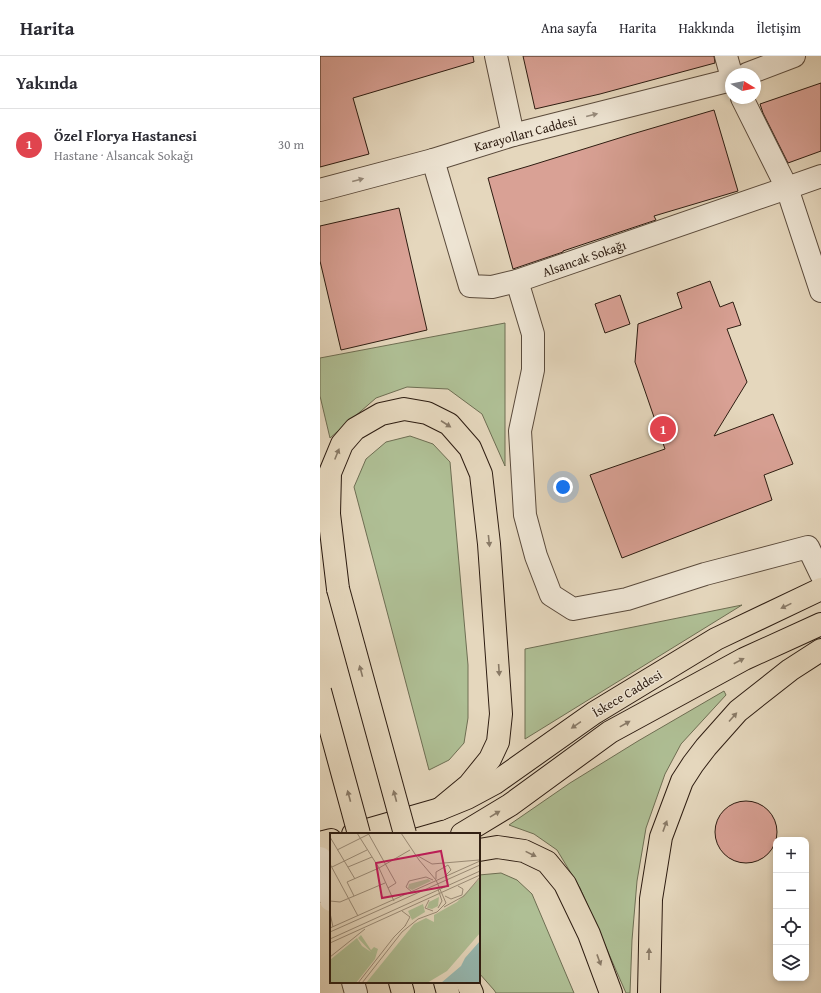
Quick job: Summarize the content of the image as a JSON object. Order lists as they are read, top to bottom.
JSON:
{
  "streets": {
    "main road": ["İskece Caddesi"],
    "street": ["Karayolları Caddesi", "Alsancak Sokağı"]
  },
  "crossings": [
    ["Karayolları Caddesi", "Alsancak Sokağı"]
  ],
  "one_way": ["Karayolları Caddesi"],
  "north": "right",
  "page": {
    "header": "Harita",
    "nav": [
      "Ana sayfa",
      "Harita",
      "Hakkında",
      "İletişim"
    ],
    "heading": "Yakında",
    "list": [
      {
        "mark": "1",
        "name": "Özel Florya Hastanesi",
        "note": "Hastane · Alsancak Sokağı",
        "value": "30 m"
      }
    ],
    "pins": "1",
    "map_buttons": ["+", "−"]
  }
}
